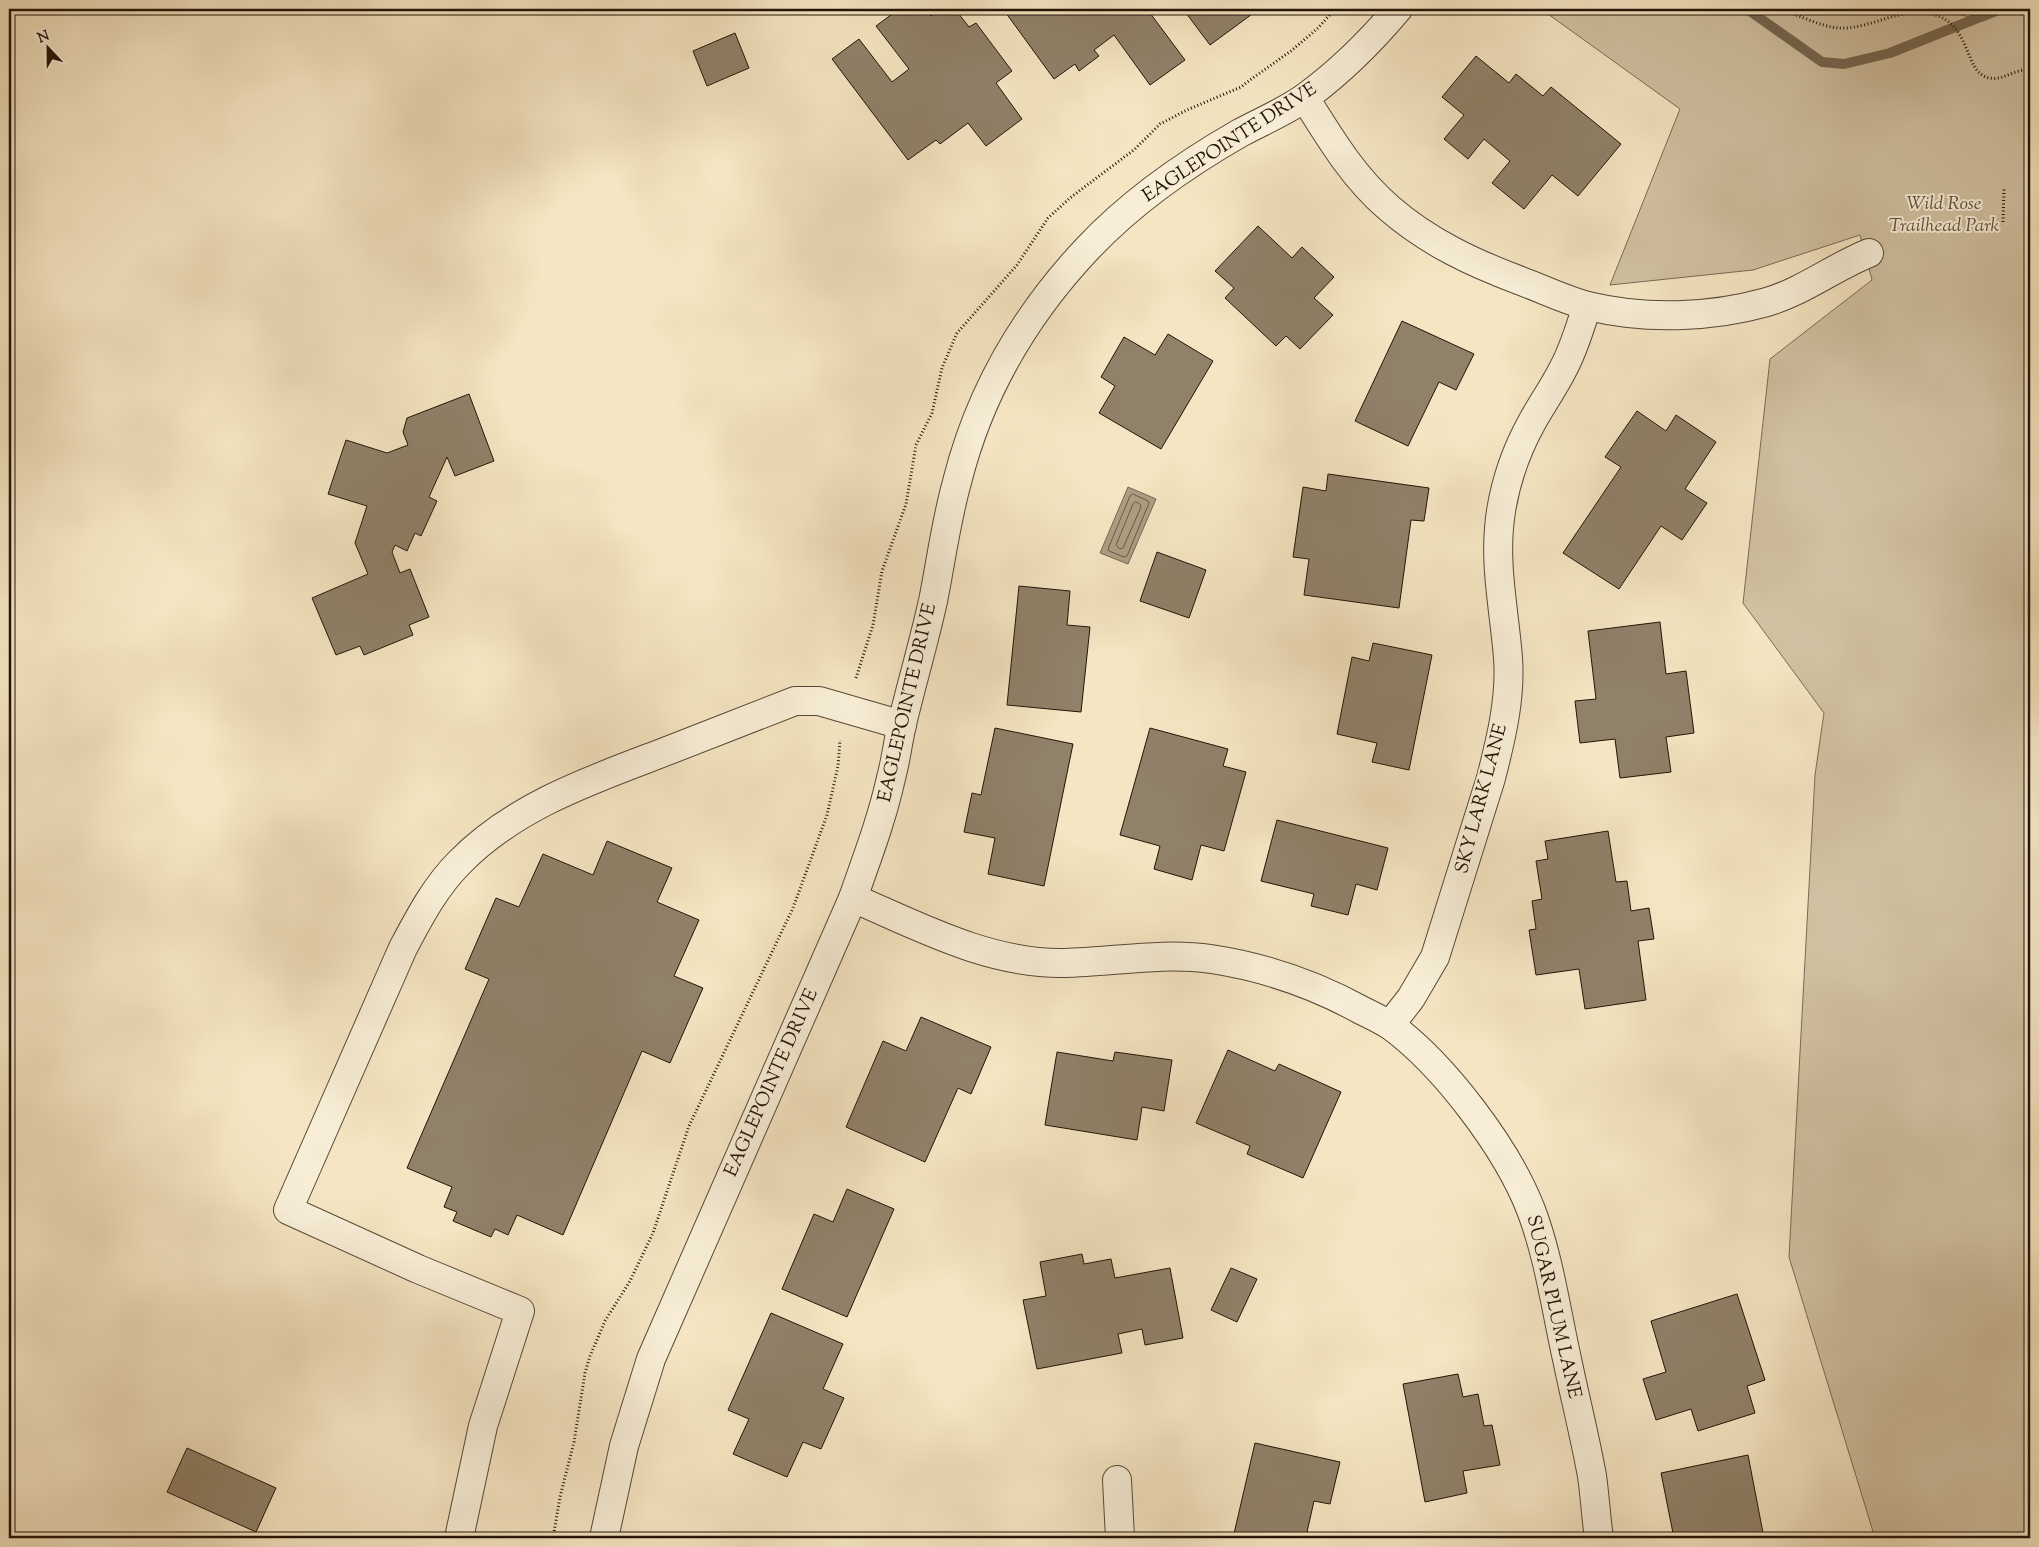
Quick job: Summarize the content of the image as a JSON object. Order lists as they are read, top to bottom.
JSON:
{
  "streets": {
    "street": ["EAGLEPOINTE DRIVE", "SKY LARK LANE", "SUGAR PLUM LANE"]
  },
  "crossings": [
    ["EAGLEPOINTE DRIVE", "SUGAR PLUM LANE"],
    ["SKY LARK LANE", "SUGAR PLUM LANE"]
  ],
  "parks": ["Wild Rose Trailhead Park"],
  "north": "top"
}
